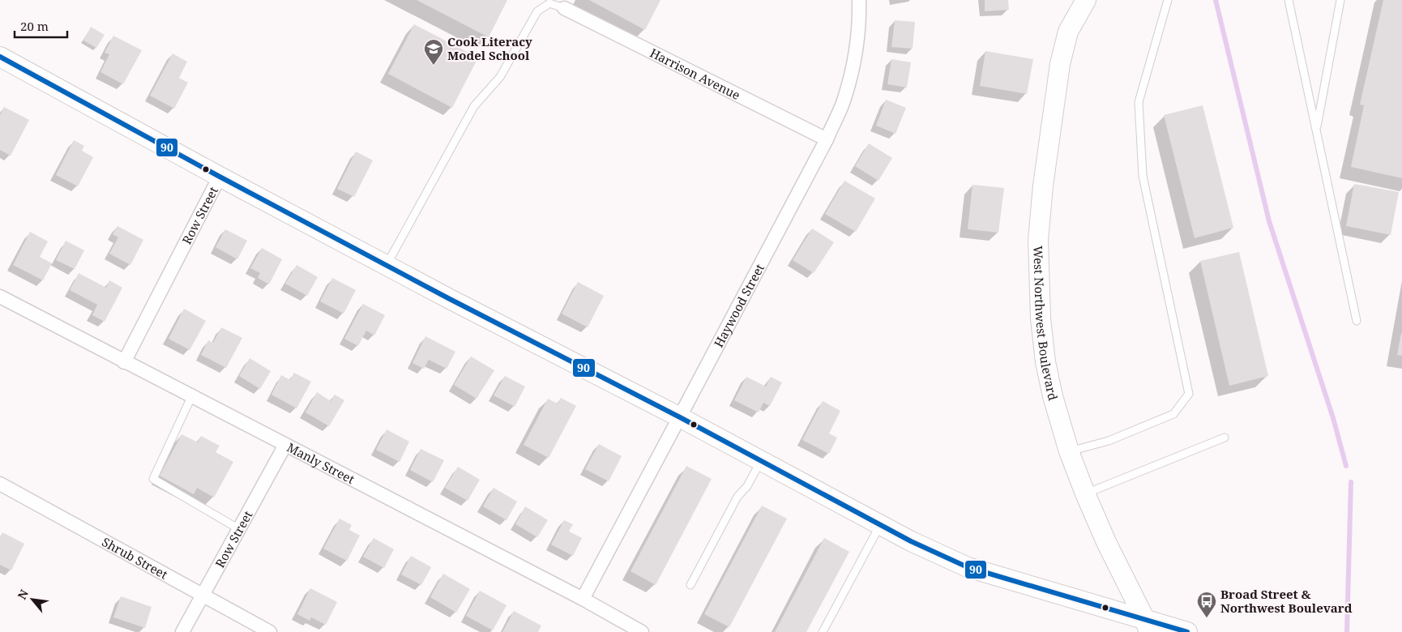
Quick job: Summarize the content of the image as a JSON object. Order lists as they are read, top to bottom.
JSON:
{
  "streets": {
    "street": [
      "Harrison Avenue",
      "Row Street",
      "Haywood Street",
      "West Northwest Boulevard",
      "Manly Street",
      "Shrub Street"
    ]
  },
  "crossings": [
    ["Harrison Avenue", "Haywood Street"],
    ["Row Street", "Manly Street"],
    ["Row Street", "Shrub Street"],
    ["Haywood Street", "Manly Street"]
  ],
  "places": {
    "school or university": ["Cook Literacy Model School"],
    "bus stop": ["Broad Street & Northwest Boulevard"]
  },
  "lines": ["transit line 90"],
  "scale_bar": "20 m",
  "north": "top left"
}
